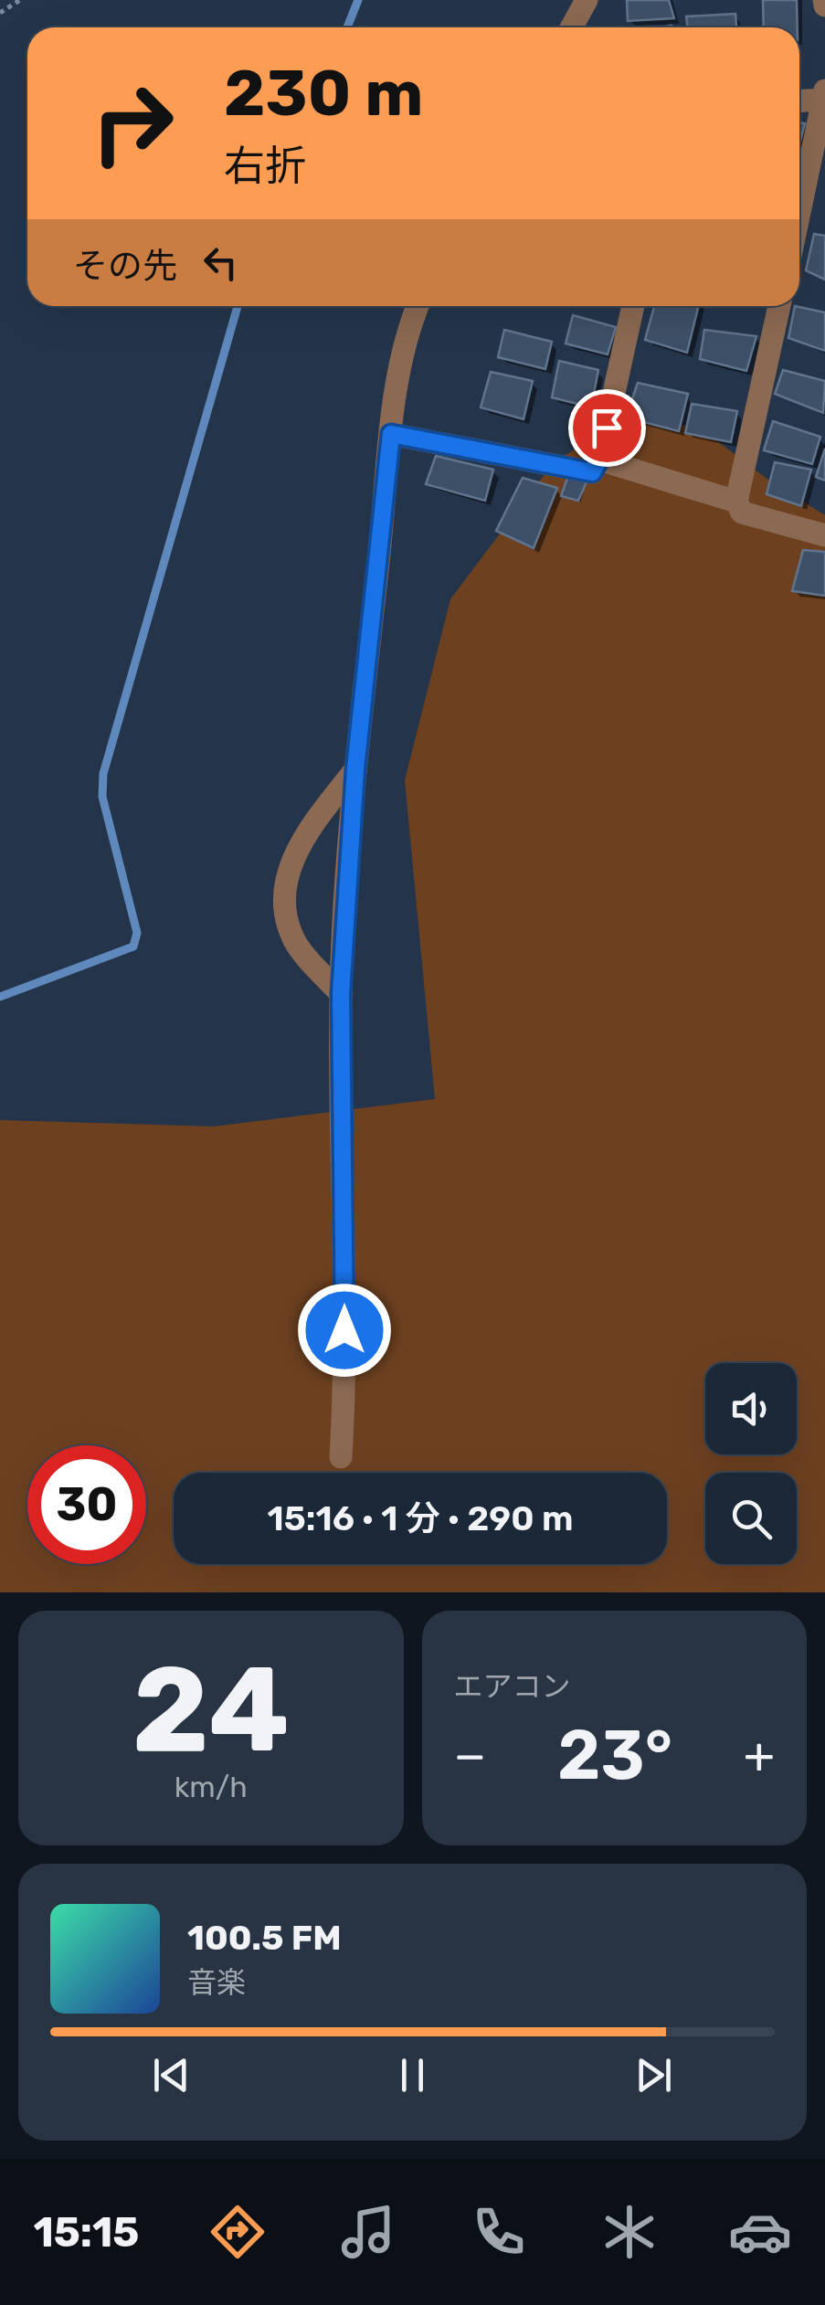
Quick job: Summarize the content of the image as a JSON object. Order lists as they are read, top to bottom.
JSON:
{
  "page": {
    "turn": ["230 m", "右折"],
    "then": "その先",
    "limit": "30",
    "trip": "15:16 · 1 分 · 290 m",
    "tile": [
      ["24", "km/h"],
      "エアコン"
    ],
    "heat": ["−", "23°", "+"],
    "song": ["100.5 FM", "音楽"],
    "tabs": "15:15"
  }
}
